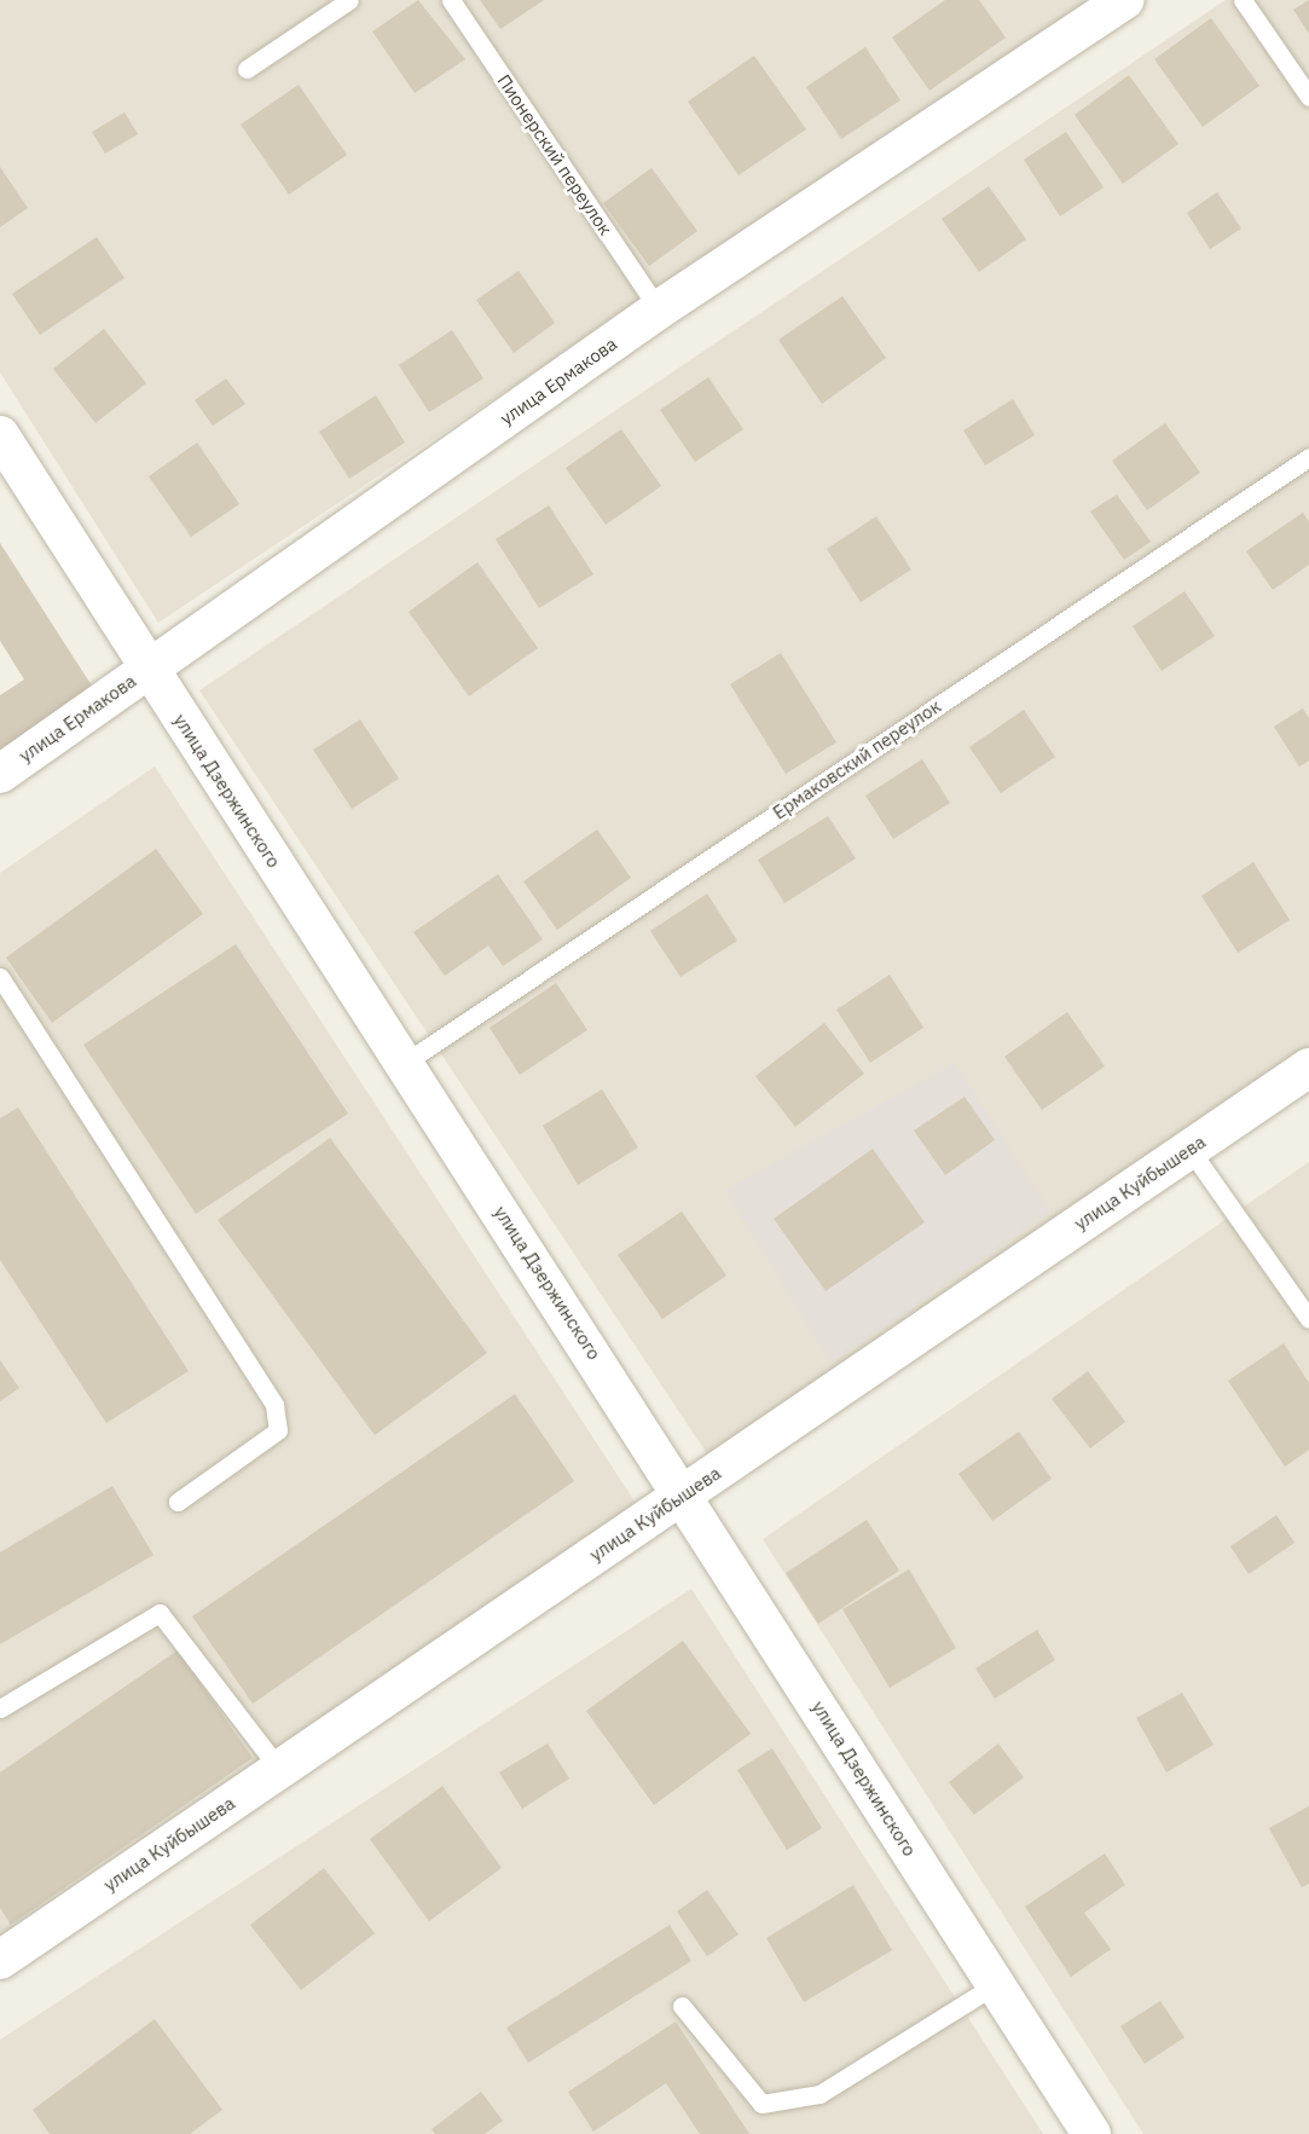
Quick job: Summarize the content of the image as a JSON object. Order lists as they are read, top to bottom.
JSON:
{
  "streets": {
    "street": ["улица Ермакова", "улица Дзержинского", "улица Куйбышева"],
    "lane": ["Пионерский переулок", "Ермаковский переулок"]
  },
  "crossings": [
    ["Пионерский переулок", "улица Ермакова"],
    ["улица Ермакова", "улица Дзержинского"],
    ["Ермаковский переулок", "улица Дзержинского"],
    ["улица Дзержинского", "улица Куйбышева"]
  ]
}
